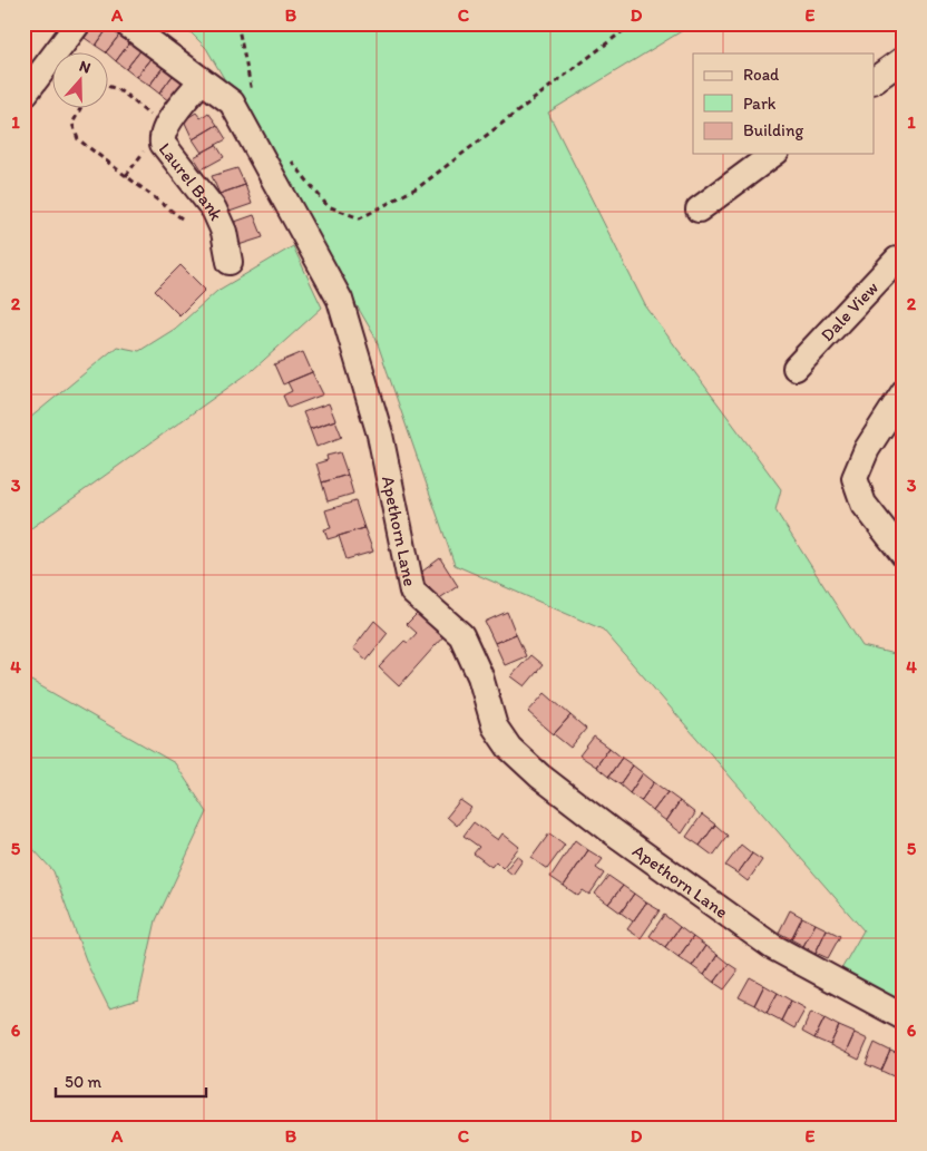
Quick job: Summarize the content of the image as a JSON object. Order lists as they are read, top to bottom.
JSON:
{
  "streets": {
    "street": ["Laurel Bank", "Dale View", "Apethorn Lane"]
  },
  "crossings": [
    ["Laurel Bank", "Apethorn Lane"]
  ],
  "legend": ["Road", "Park", "Building"],
  "scale_bar": "50 m",
  "north": "top",
  "grid": {
    "columns": [
      "A",
      "B",
      "C",
      "D",
      "E"
    ],
    "rows": [
      "1",
      "2",
      "3",
      "4",
      "5",
      "6"
    ]
  }
}
